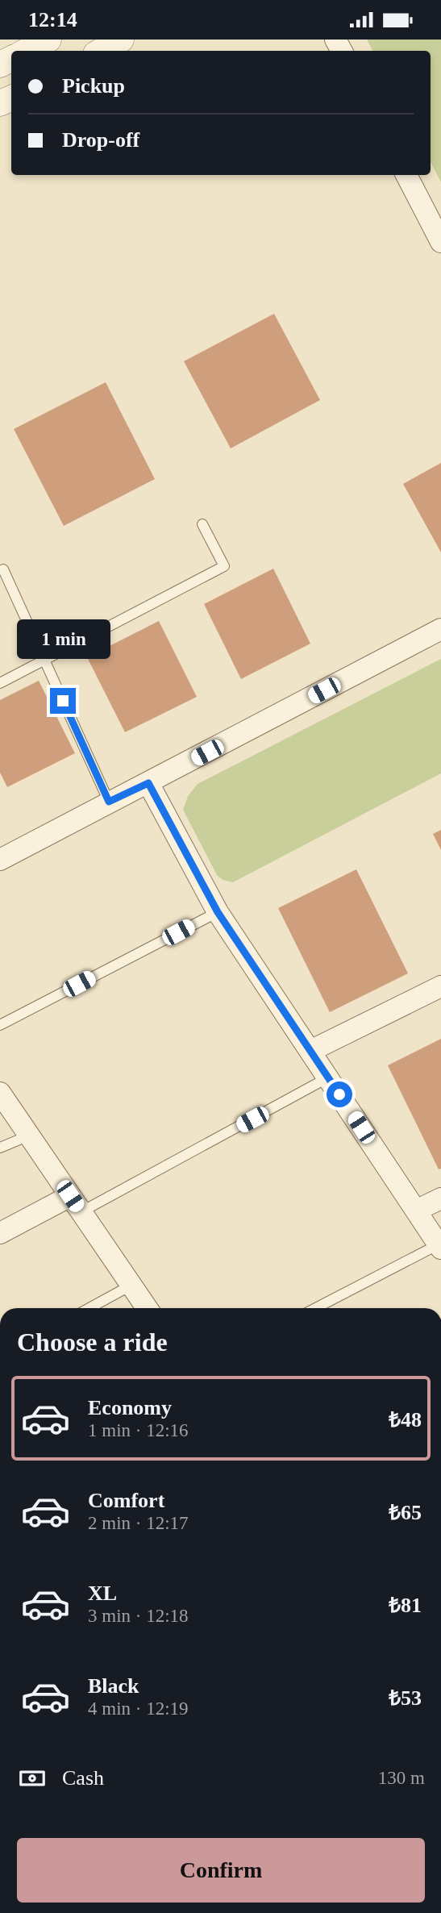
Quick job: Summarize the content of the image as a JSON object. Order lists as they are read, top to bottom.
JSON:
{
  "page": {
    "status": "12:14",
    "banner": ["Pickup", "Drop-off"],
    "bubble": "1 min",
    "heading": "Choose a ride",
    "list": [
      {
        "name": "Economy",
        "note": "1 min · 12:16",
        "value": "₺48"
      },
      {
        "name": "Comfort",
        "note": "2 min · 12:17",
        "value": "₺65"
      },
      {
        "name": "XL",
        "note": "3 min · 12:18",
        "value": "₺81"
      },
      {
        "name": "Black",
        "note": "4 min · 12:19",
        "value": "₺53"
      }
    ],
    "pay": ["Cash", "130 m"],
    "buttons": "Confirm"
  }
}
